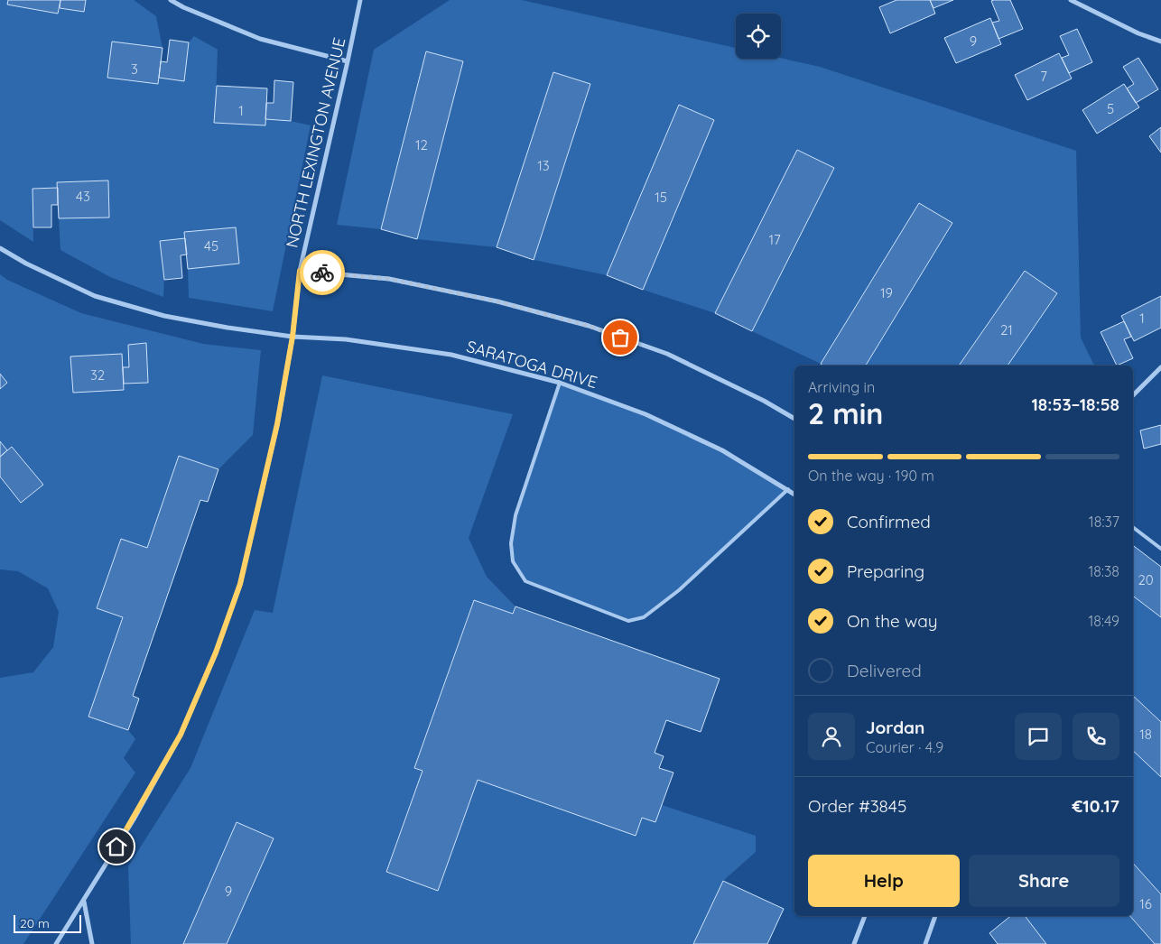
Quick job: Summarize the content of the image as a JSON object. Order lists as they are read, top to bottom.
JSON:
{
  "streets": {
    "street": ["NORTH LEXINGTON AVENUE", "SARATOGA DRIVE"]
  },
  "crossings": [
    ["NORTH LEXINGTON AVENUE", "SARATOGA DRIVE"]
  ],
  "house_numbers": [
    "9",
    "3",
    "7",
    "5",
    "1",
    "12",
    "13",
    "43",
    "15",
    "17",
    "45",
    "19",
    "1",
    "21",
    "32",
    "20",
    "18",
    "9",
    "16"
  ],
  "scale_bar": "20 m",
  "page": {
    "heading": ["2 min", "Arriving in", "18:53–18:58"],
    "panel": [
      "Jordan",
      "Courier · 4.9",
      "Order #3845",
      "€10.17"
    ],
    "bar": "On the way · 190 m",
    "list": [
      ["Confirmed", "18:37"],
      ["Preparing", "18:38"],
      ["On the way", "18:49"],
      "Delivered"
    ],
    "buttons": ["Help", "Share"],
    "scale": "20 m"
  }
}
